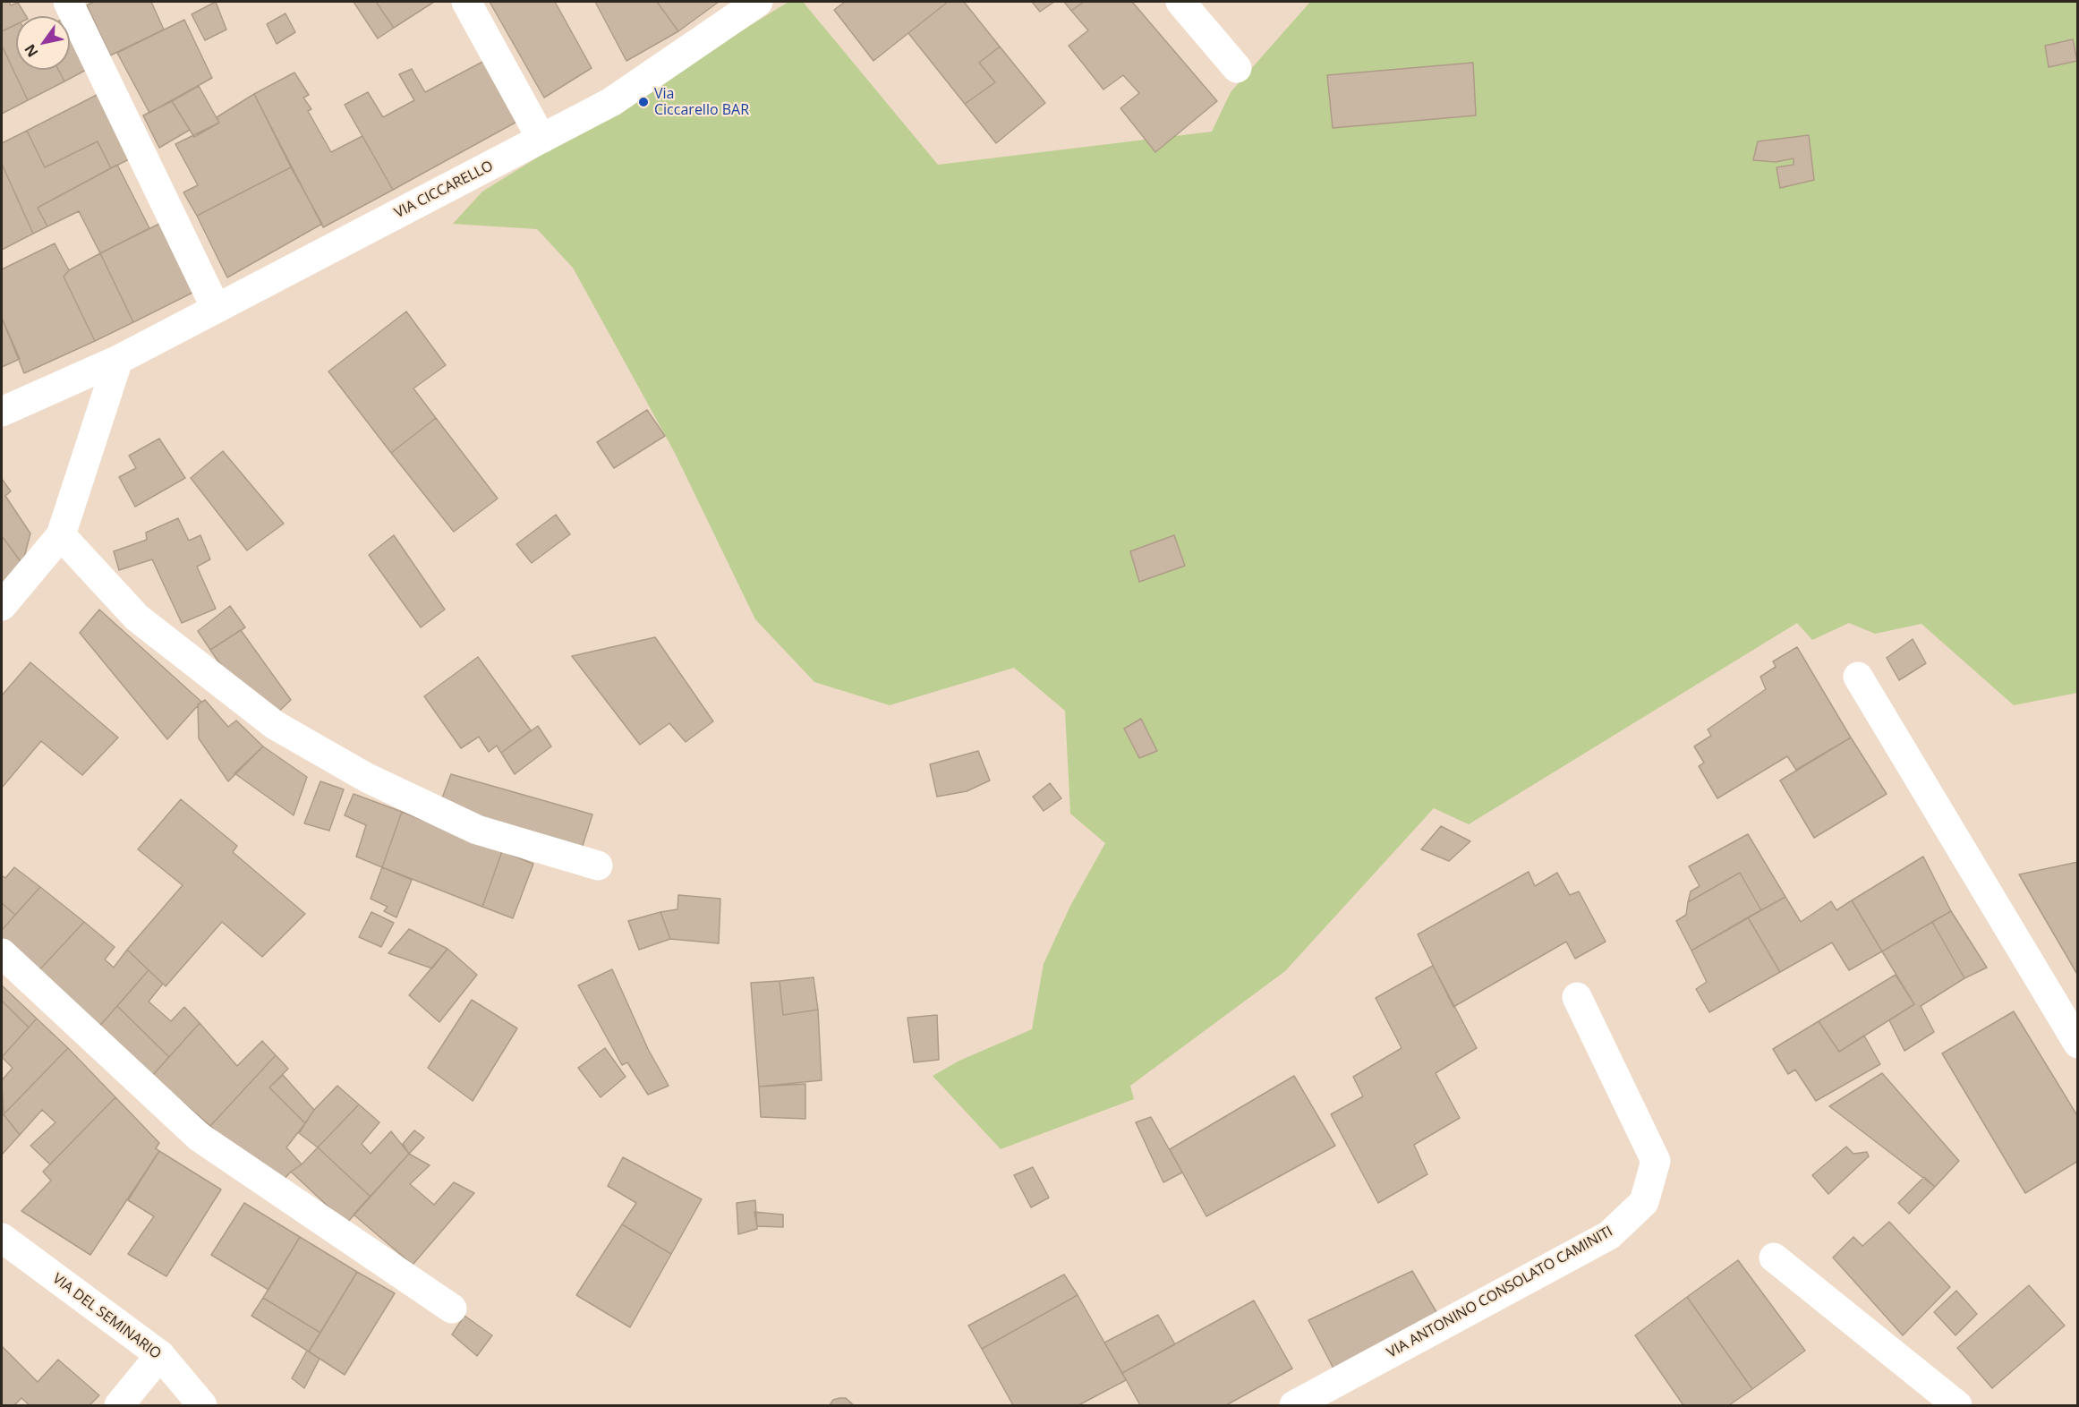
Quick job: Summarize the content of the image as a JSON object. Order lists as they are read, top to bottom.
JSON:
{
  "streets": {
    "street": ["VIA CICCARELLO", "VIA ANTONINO CONSOLATO CAMINITI", "VIA DEL SEMINARIO"]
  },
  "places": ["Via Ciccarello BAR"],
  "north": "bottom left"
}
